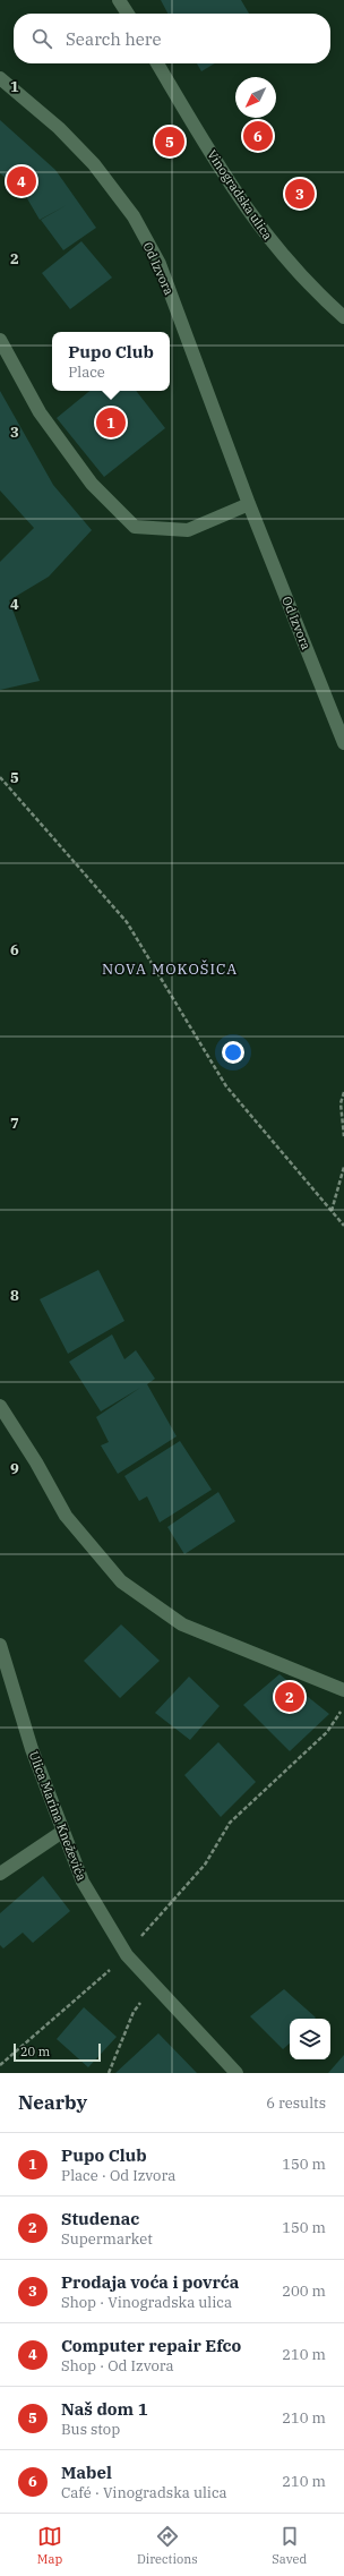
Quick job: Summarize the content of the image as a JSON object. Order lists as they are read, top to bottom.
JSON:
{
  "streets": {
    "street": ["Vinogradska ulica", "Od Izvora", "Ulica Marina Kneževića"]
  },
  "districts": ["NOVA MOKOŠICA"],
  "scale_bar": "20 m",
  "north": "bottom left",
  "page": {
    "search": "Search here",
    "pins": [
      "6",
      "5",
      "4",
      "3",
      "1",
      "2"
    ],
    "popup": ["Pupo Club", "Place"],
    "scale": "20 m",
    "heading": ["Nearby", "6 results"],
    "list": [
      {
        "mark": "1",
        "name": "Pupo Club",
        "note": "Place · Od Izvora",
        "value": "150 m"
      },
      {
        "mark": "2",
        "name": "Studenac",
        "note": "Supermarket",
        "value": "150 m"
      },
      {
        "mark": "3",
        "name": "Prodaja voća i povrća",
        "note": "Shop · Vinogradska ulica",
        "value": "200 m"
      },
      {
        "mark": "4",
        "name": "Computer repair Efco",
        "note": "Shop · Od Izvora",
        "value": "210 m"
      },
      {
        "mark": "5",
        "name": "Naš dom 1",
        "note": "Bus stop",
        "value": "210 m"
      },
      {
        "mark": "6",
        "name": "Mabel",
        "note": "Café · Vinogradska ulica",
        "value": "210 m"
      }
    ],
    "nav": ["Map", "Directions", "Saved"]
  },
  "grid": {
    "rows": [
      "1",
      "2",
      "3",
      "4",
      "5",
      "6",
      "7",
      "8",
      "9"
    ]
  }
}
